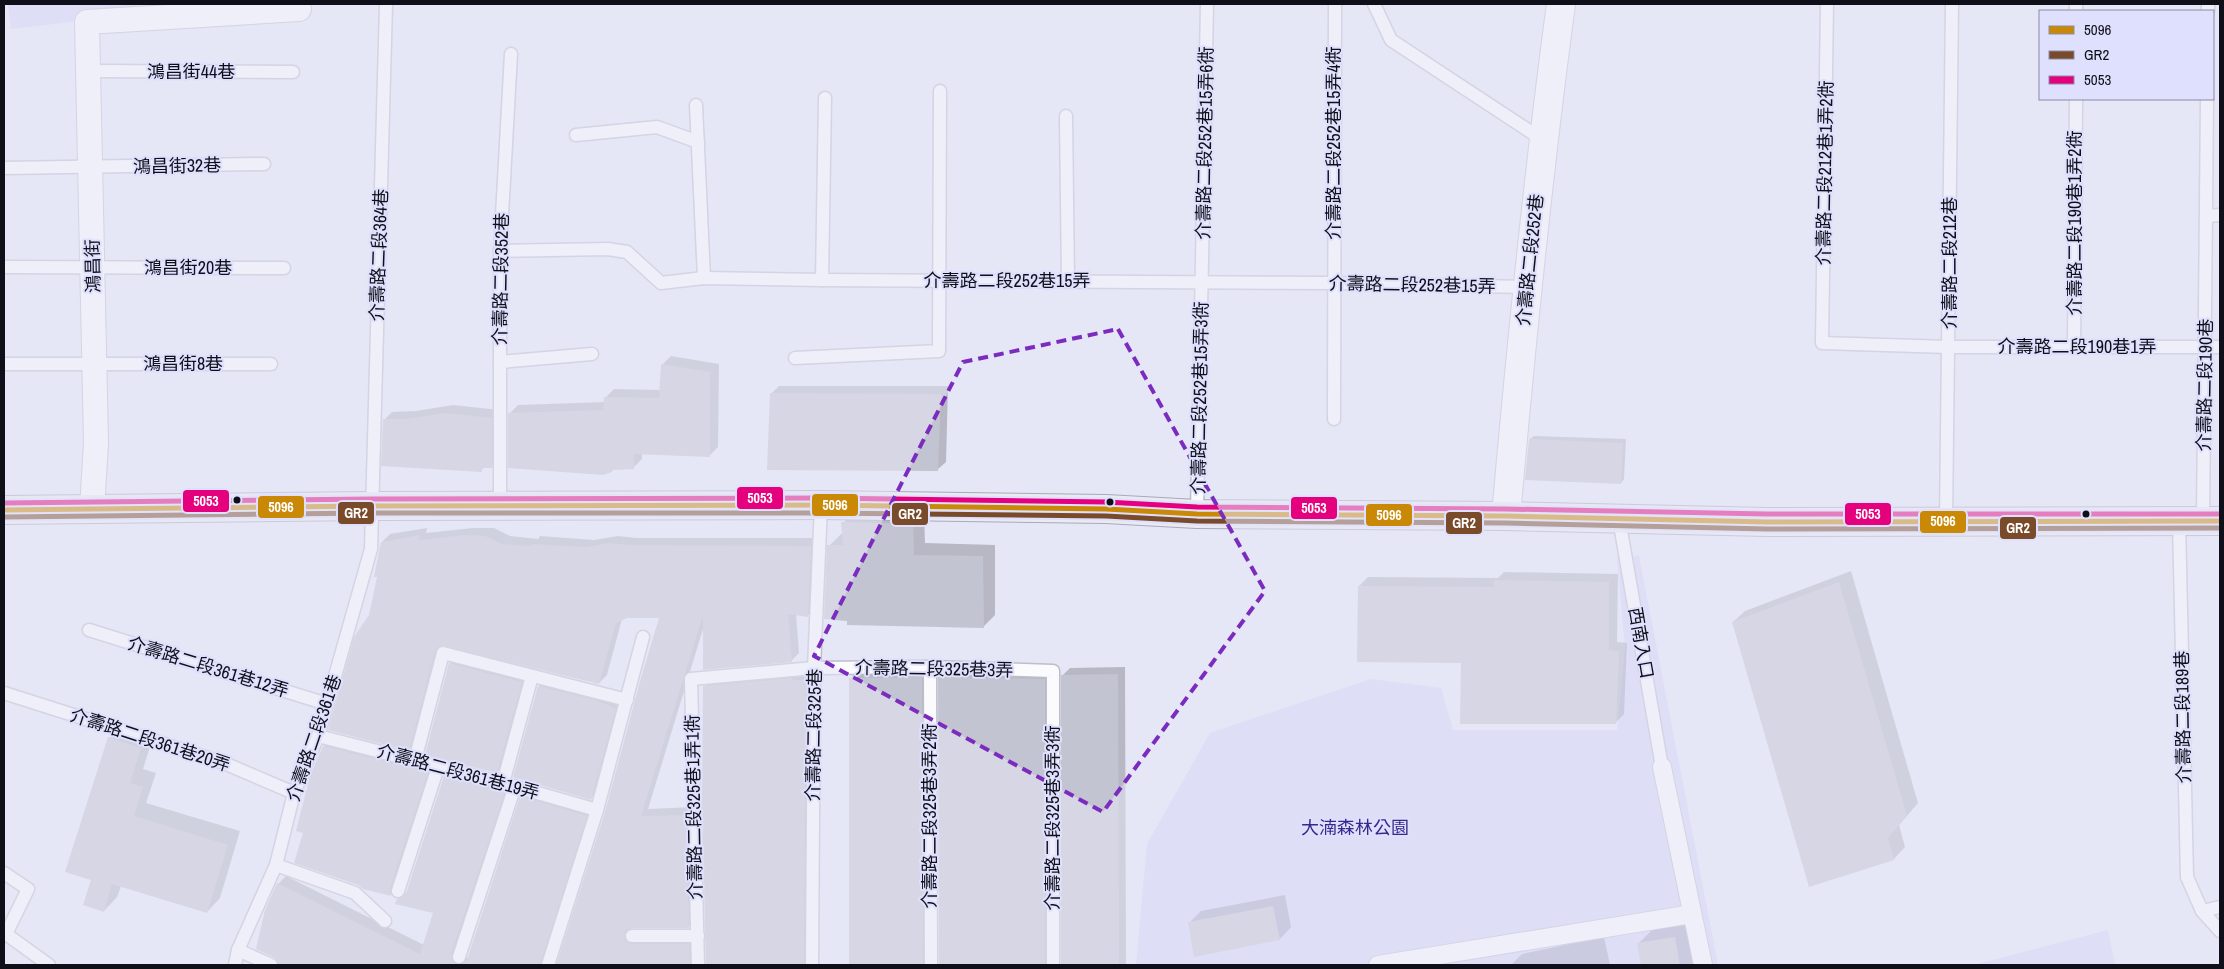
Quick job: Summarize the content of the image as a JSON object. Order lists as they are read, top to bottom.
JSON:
{
  "streets": {
    "street": ["介壽路二段252巷", "鴻昌街"],
    "lane": [
      "鴻昌街44巷",
      "介壽路二段252巷15弄6衖",
      "介壽路二段252巷15弄4衖",
      "鴻昌街32巷",
      "介壽路二段212巷1弄2衖",
      "介壽路二段190巷1弄2衖",
      "介壽路二段364巷",
      "介壽路二段212巷",
      "鴻昌街20巷",
      "介壽路二段352巷",
      "介壽路二段252巷15弄",
      "介壽路二段190巷1弄",
      "鴻昌街8巷",
      "介壽路二段190巷",
      "介壽路二段252巷15弄3衖",
      "西南入口",
      "介壽路二段361巷12弄",
      "介壽路二段325巷3弄",
      "介壽路二段189巷",
      "介壽路二段325巷",
      "介壽路二段361巷",
      "介壽路二段361巷20弄",
      "介壽路二段361巷19弄",
      "介壽路二段325巷1弄1衖",
      "介壽路二段325巷3弄2衖",
      "介壽路二段325巷3弄3衖"
    ]
  },
  "crossings": [
    ["鴻昌街44巷", "鴻昌街"],
    ["介壽路二段252巷15弄6衖", "介壽路二段252巷15弄"],
    ["介壽路二段252巷15弄6衖", "介壽路二段252巷15弄3衖"],
    ["介壽路二段252巷15弄4衖", "介壽路二段252巷15弄"],
    ["鴻昌街32巷", "鴻昌街"],
    ["介壽路二段212巷1弄2衖", "介壽路二段190巷1弄"],
    ["介壽路二段190巷1弄2衖", "介壽路二段190巷1弄"],
    ["介壽路二段364巷", "介壽路二段361巷"],
    ["介壽路二段252巷", "介壽路二段252巷15弄"],
    ["介壽路二段212巷", "介壽路二段190巷1弄"],
    ["鴻昌街", "鴻昌街20巷"],
    ["鴻昌街", "鴻昌街8巷"],
    ["介壽路二段352巷", "介壽路二段252巷15弄"],
    ["介壽路二段252巷15弄", "介壽路二段252巷15弄3衖"],
    ["介壽路二段190巷1弄", "介壽路二段190巷"],
    ["介壽路二段190巷", "介壽路二段189巷"],
    ["介壽路二段361巷12弄", "介壽路二段361巷"],
    ["介壽路二段325巷3弄", "介壽路二段325巷"],
    ["介壽路二段325巷3弄", "介壽路二段325巷1弄1衖"],
    ["介壽路二段325巷3弄", "介壽路二段325巷3弄2衖"],
    ["介壽路二段325巷3弄", "介壽路二段325巷3弄3衖"],
    ["介壽路二段361巷", "介壽路二段361巷20弄"],
    ["介壽路二段361巷", "介壽路二段361巷19弄"]
  ],
  "parks": ["大湳森林公園"],
  "lines": ["transit line 5053", "transit line 5096", "transit line GR2"],
  "legend": ["5096", "GR2", "5053"]
}
